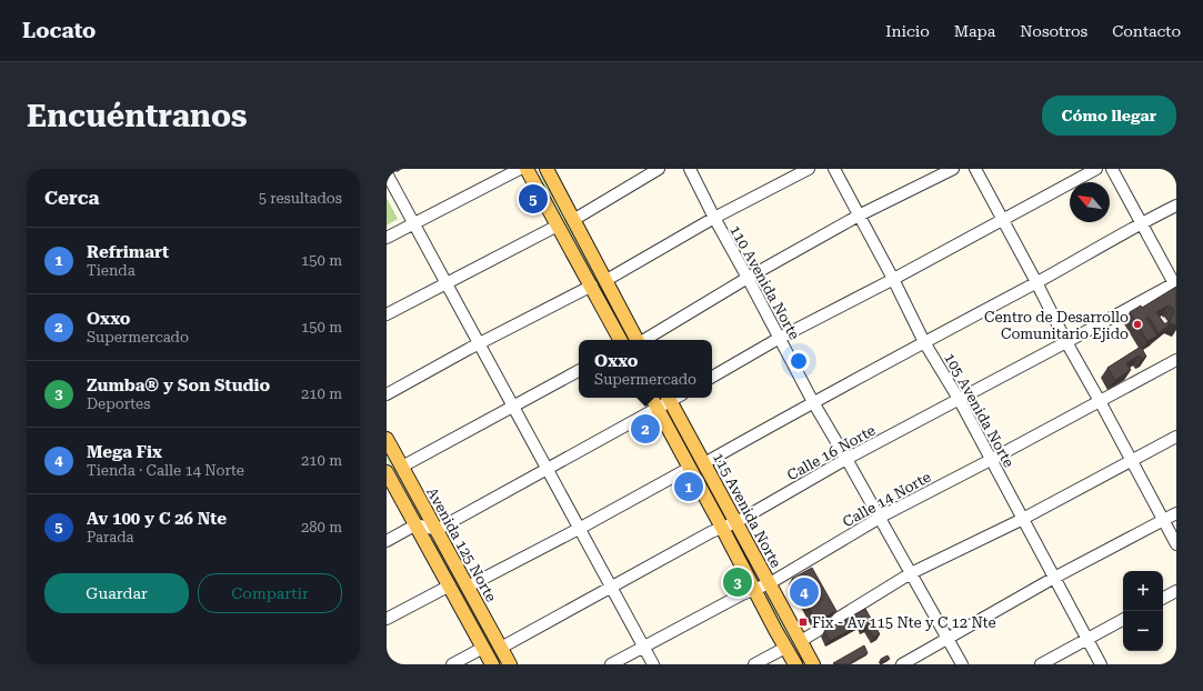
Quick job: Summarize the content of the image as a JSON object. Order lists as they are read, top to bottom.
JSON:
{
  "streets": {
    "main road": ["115 Avenida Norte", "Avenida 125 Norte"],
    "street": [
      "110 Avenida Norte",
      "105 Avenida Norte",
      "Calle 16 Norte",
      "Calle 14 Norte"
    ]
  },
  "crossings": [
    ["110 Avenida Norte", "Calle 16 Norte"],
    ["110 Avenida Norte", "Calle 14 Norte"],
    ["105 Avenida Norte", "Calle 16 Norte"],
    ["105 Avenida Norte", "Calle 14 Norte"],
    ["Calle 16 Norte", "115 Avenida Norte"],
    ["Calle 16 Norte", "Avenida 125 Norte"],
    ["Calle 14 Norte", "115 Avenida Norte"]
  ],
  "places": {
    "other": ["Centro de Desarrollo Comunitario Ejido"],
    "transit": ["Fix - Av 115 Nte y C 12 Nte"]
  },
  "north": "top left",
  "page": {
    "header": "Locato",
    "nav": [
      "Inicio",
      "Mapa",
      "Nosotros",
      "Contacto"
    ],
    "buttons": [
      "Cómo llegar",
      ["Guardar", "Compartir"]
    ],
    "title": "Encuéntranos",
    "heading": ["Cerca", "5 resultados"],
    "pins": [
      "5",
      "2",
      "1",
      "3",
      "4"
    ],
    "list": [
      {
        "mark": "1",
        "name": "Refrimart",
        "note": "Tienda",
        "value": "150 m"
      },
      {
        "mark": "2",
        "name": "Oxxo",
        "note": "Supermercado",
        "value": "150 m"
      },
      {
        "mark": "3",
        "name": "Zumba® y Son Studio",
        "note": "Deportes",
        "value": "210 m"
      },
      {
        "mark": "4",
        "name": "Mega Fix",
        "note": "Tienda · Calle 14 Norte",
        "value": "210 m"
      },
      {
        "mark": "5",
        "name": "Av 100 y C 26 Nte",
        "note": "Parada",
        "value": "280 m"
      }
    ],
    "popup": ["Oxxo", "Supermercado"],
    "map_buttons": ["+", "−"]
  }
}
